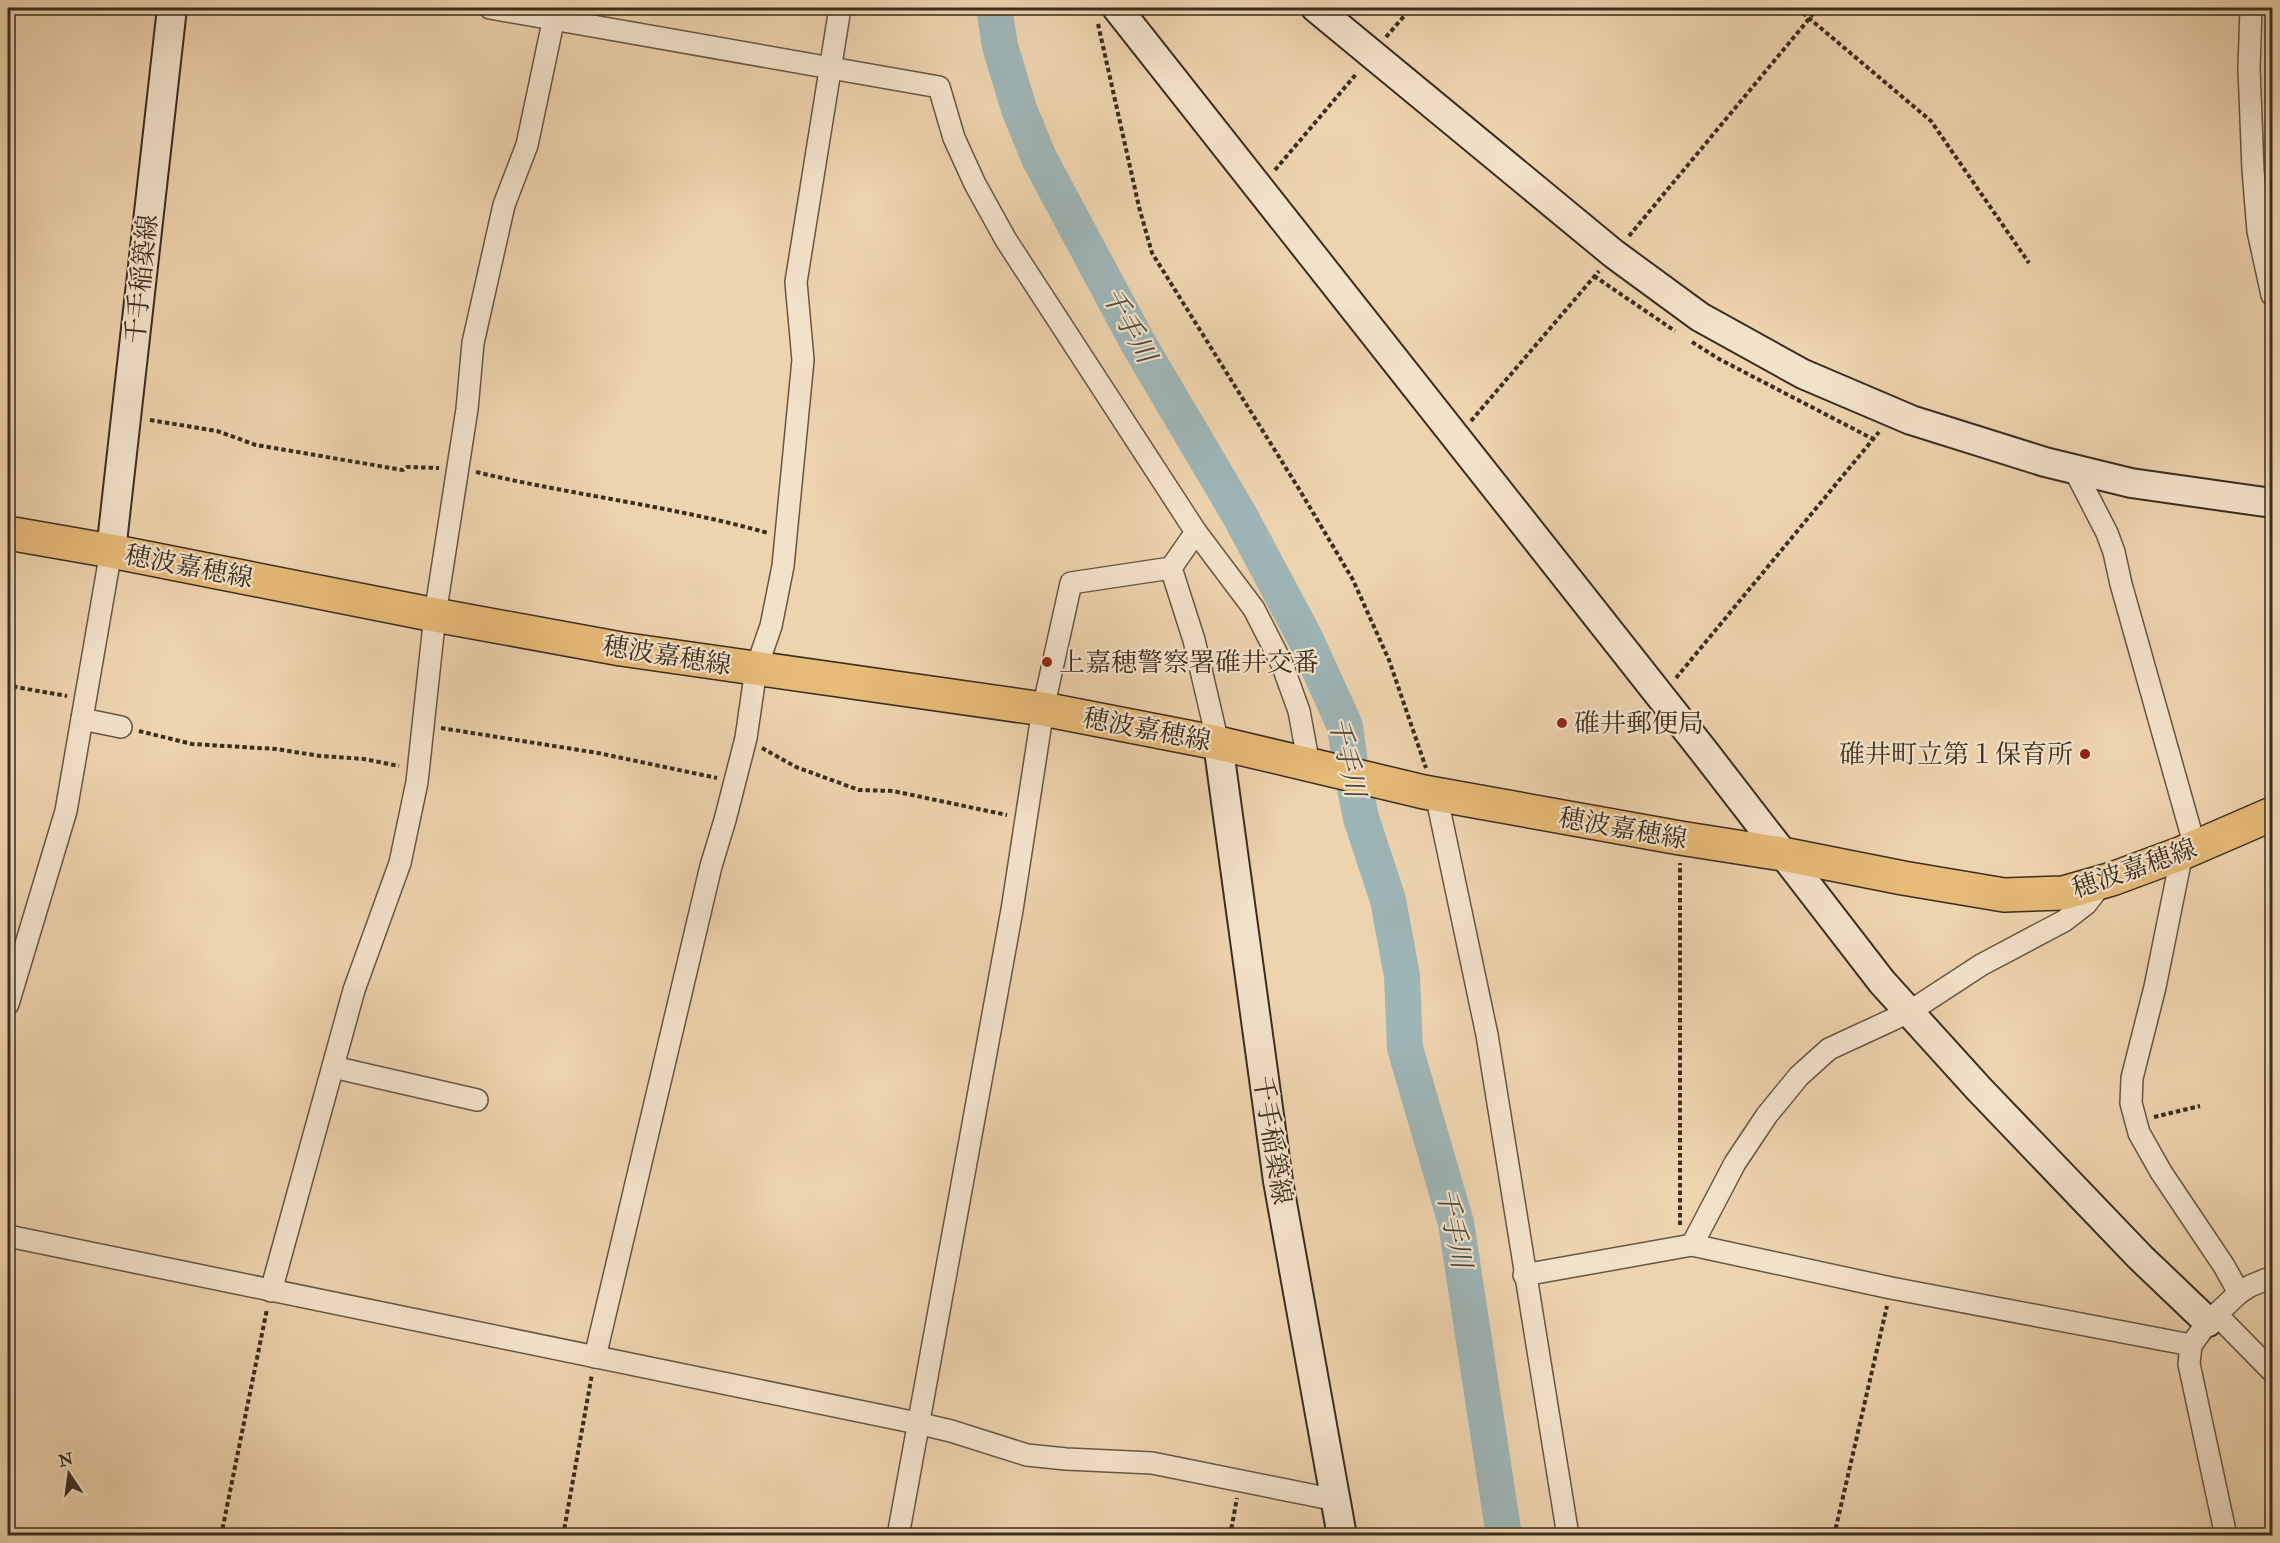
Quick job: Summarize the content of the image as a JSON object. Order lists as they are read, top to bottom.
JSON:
{
  "streets": {
    "main road": ["穂波嘉穂線"],
    "street": ["千手稲築線"]
  },
  "crossings": [
    ["千手稲築線", "穂波嘉穂線"]
  ],
  "water": ["千手川"],
  "places": ["上嘉穂警察署碓井交番", "碓井郵便局", "碓井町立第１保育所"],
  "north": "top"
}
